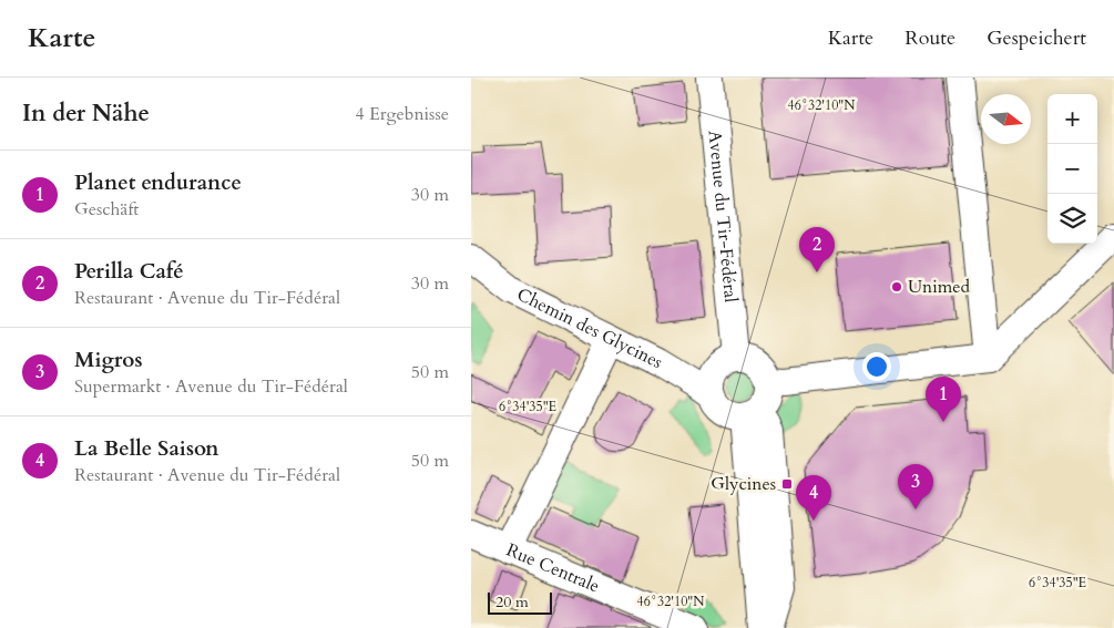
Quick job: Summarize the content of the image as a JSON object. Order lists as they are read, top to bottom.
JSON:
{
  "streets": {
    "street": ["Avenue du Tir-Fédéral", "Chemin des Glycines", "Rue Centrale"]
  },
  "crossings": [
    ["Avenue du Tir-Fédéral", "Chemin des Glycines"]
  ],
  "places": {
    "other": ["Unimed"],
    "transit": ["Glycines"]
  },
  "scale_bar": "20 m",
  "north": "right",
  "page": {
    "header": "Karte",
    "nav": ["Karte", "Route", "Gespeichert"],
    "heading": ["In der Nähe", "4 Ergebnisse"],
    "map_buttons": ["+", "−"],
    "list": [
      {
        "mark": "1",
        "name": "Planet endurance",
        "note": "Geschäft",
        "value": "30 m"
      },
      {
        "mark": "2",
        "name": "Perilla Café",
        "note": "Restaurant · Avenue du Tir-Fédéral",
        "value": "30 m"
      },
      {
        "mark": "3",
        "name": "Migros",
        "note": "Supermarkt · Avenue du Tir-Fédéral",
        "value": "50 m"
      },
      {
        "mark": "4",
        "name": "La Belle Saison",
        "note": "Restaurant · Avenue du Tir-Fédéral",
        "value": "50 m"
      }
    ],
    "pins": [
      "2",
      "1",
      "3",
      "4"
    ],
    "scale": "20 m"
  },
  "coordinates": ["46°32'10\"N", "6°34'35\"E"]
}
